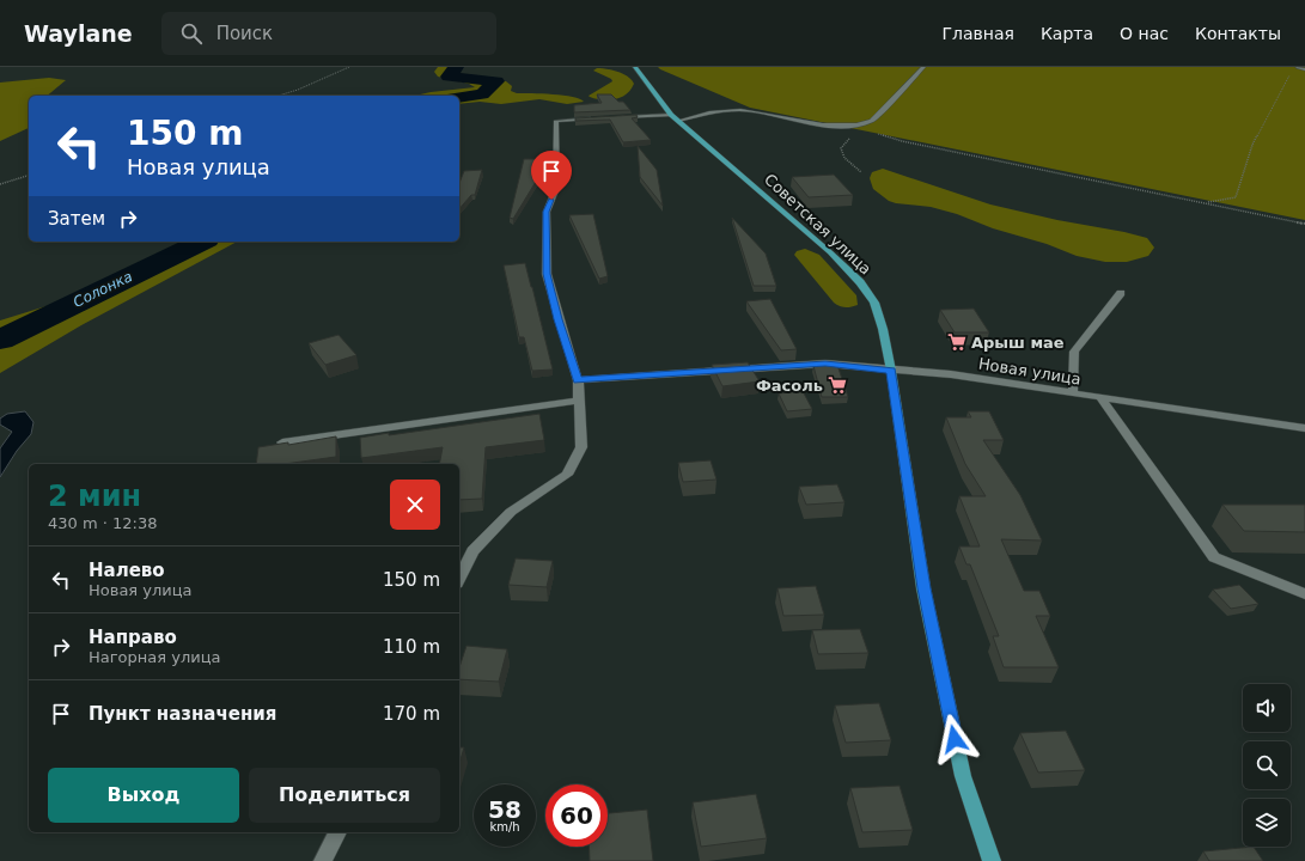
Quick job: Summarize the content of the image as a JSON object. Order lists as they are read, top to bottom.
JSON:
{
  "streets": {
    "main road": ["Советская улица"],
    "street": ["Новая улица"]
  },
  "crossings": [
    ["Советская улица", "Новая улица"]
  ],
  "water": ["Солонка"],
  "places": {
    "supermarket": ["Арыш мае", "Фасоль"]
  },
  "page": {
    "header": "Waylane",
    "search": "Поиск",
    "nav": [
      "Главная",
      "Карта",
      "О нас",
      "Контакты"
    ],
    "turn": ["150 m", "Новая улица"],
    "then": "Затем",
    "heading": ["2 мин", "430 m · 12:38"],
    "list": [
      {
        "name": "Налево",
        "note": "Новая улица",
        "value": "150 m"
      },
      {
        "name": "Направо",
        "note": "Нагорная улица",
        "value": "110 m"
      },
      {
        "name": "Пункт назначения",
        "value": "170 m"
      }
    ],
    "buttons": ["Выход", "Поделиться"],
    "speed": "58 km/h",
    "limit": "60"
  }
}
